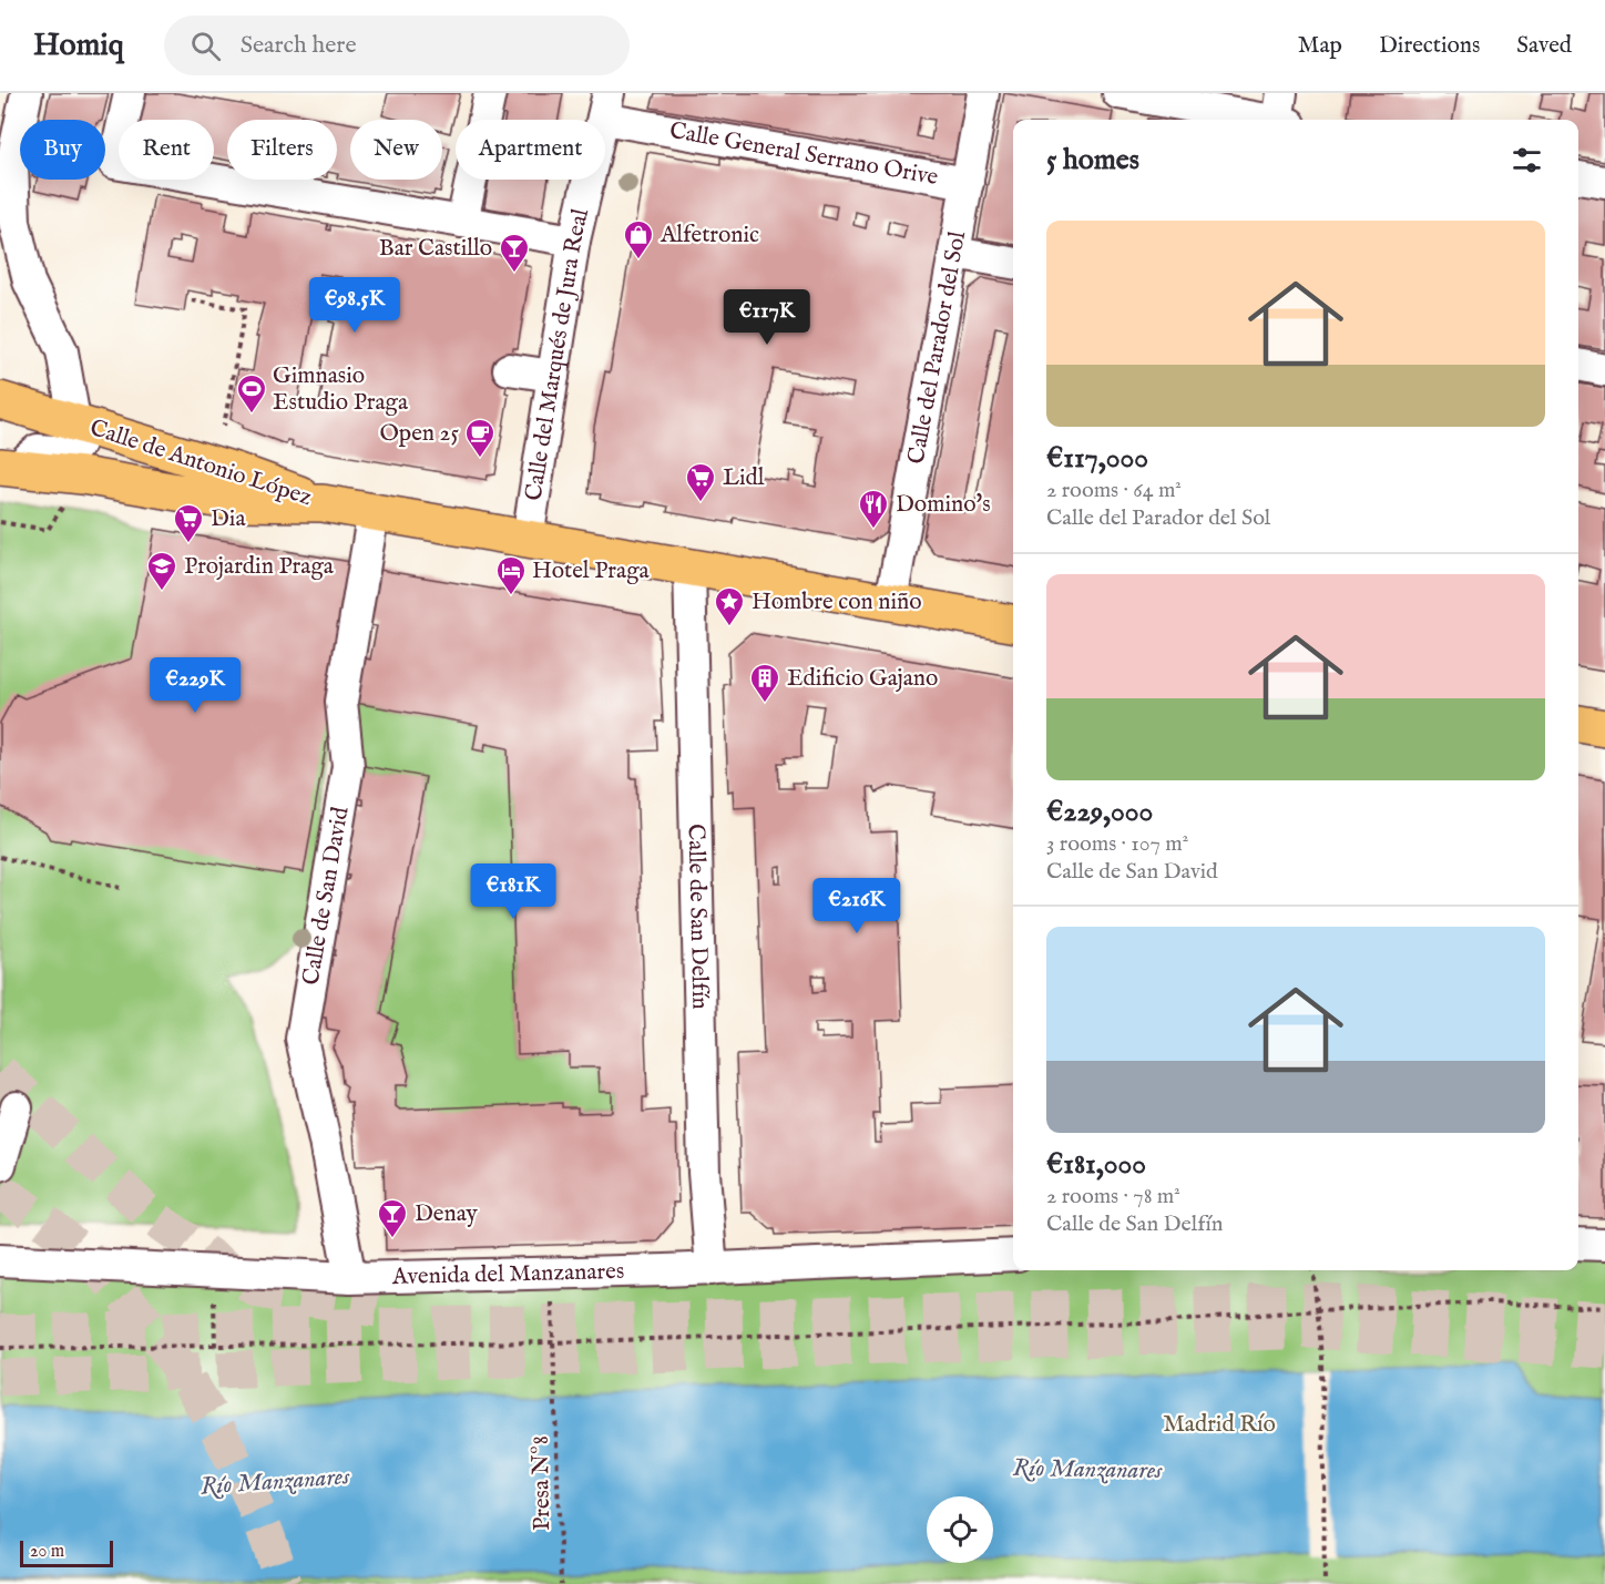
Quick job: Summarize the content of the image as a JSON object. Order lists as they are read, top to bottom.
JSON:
{
  "streets": {
    "main road": ["Calle de Antonio López"],
    "street": [
      "Calle General Serrano Orive",
      "Calle del Parador del Sol",
      "Calle del Marqués de Jura Real",
      "Calle de San David",
      "Calle de San Delfín",
      "Avenida del Manzanares"
    ],
    "path": ["Presa Nº8"]
  },
  "crossings": [
    ["Calle General Serrano Orive", "Calle del Parador del Sol"],
    ["Calle General Serrano Orive", "Calle del Marqués de Jura Real"],
    ["Calle del Parador del Sol", "Calle de Antonio López"],
    ["Calle del Marqués de Jura Real", "Calle de Antonio López"],
    ["Calle de Antonio López", "Calle de San David"],
    ["Calle de Antonio López", "Calle de San Delfín"],
    ["Calle de San David", "Avenida del Manzanares"],
    ["Calle de San Delfín", "Avenida del Manzanares"]
  ],
  "water": ["Río Manzanares"],
  "parks": ["Madrid Río"],
  "places": {
    "shop": ["Alfetronic"],
    "bar": ["Bar Castillo", "Denay"],
    "sports": ["Gimnasio Estudio Praga"],
    "cafe": ["Open 25"],
    "supermarket": ["Lidl", "Dia"],
    "restaurant": ["Domino's"],
    "school or university": ["Projardin Praga"],
    "hotel": ["Hotel Praga"],
    "place": ["Hombre con niño"],
    "building": ["Edificio Gajano"]
  },
  "scale_bar": "20 m",
  "page": {
    "header": "Homiq",
    "search": "Search here",
    "nav": ["Map", "Directions", "Saved"],
    "chip": [
      "Buy",
      "Rent",
      "Filters",
      "New",
      "Apartment"
    ],
    "heading": "5 homes",
    "list": [
      {
        "name": "€117,000",
        "note": "2 rooms · 64 m² · Calle del Parador del Sol"
      },
      {
        "name": "€229,000",
        "note": "3 rooms · 107 m² · Calle de San David"
      },
      {
        "name": "€181,000",
        "note": "2 rooms · 78 m² · Calle de San Delfín"
      }
    ],
    "price": [
      "€98.5K",
      "€117K",
      "€229K",
      "€181K",
      "€216K"
    ],
    "scale": "20 m"
  }
}
